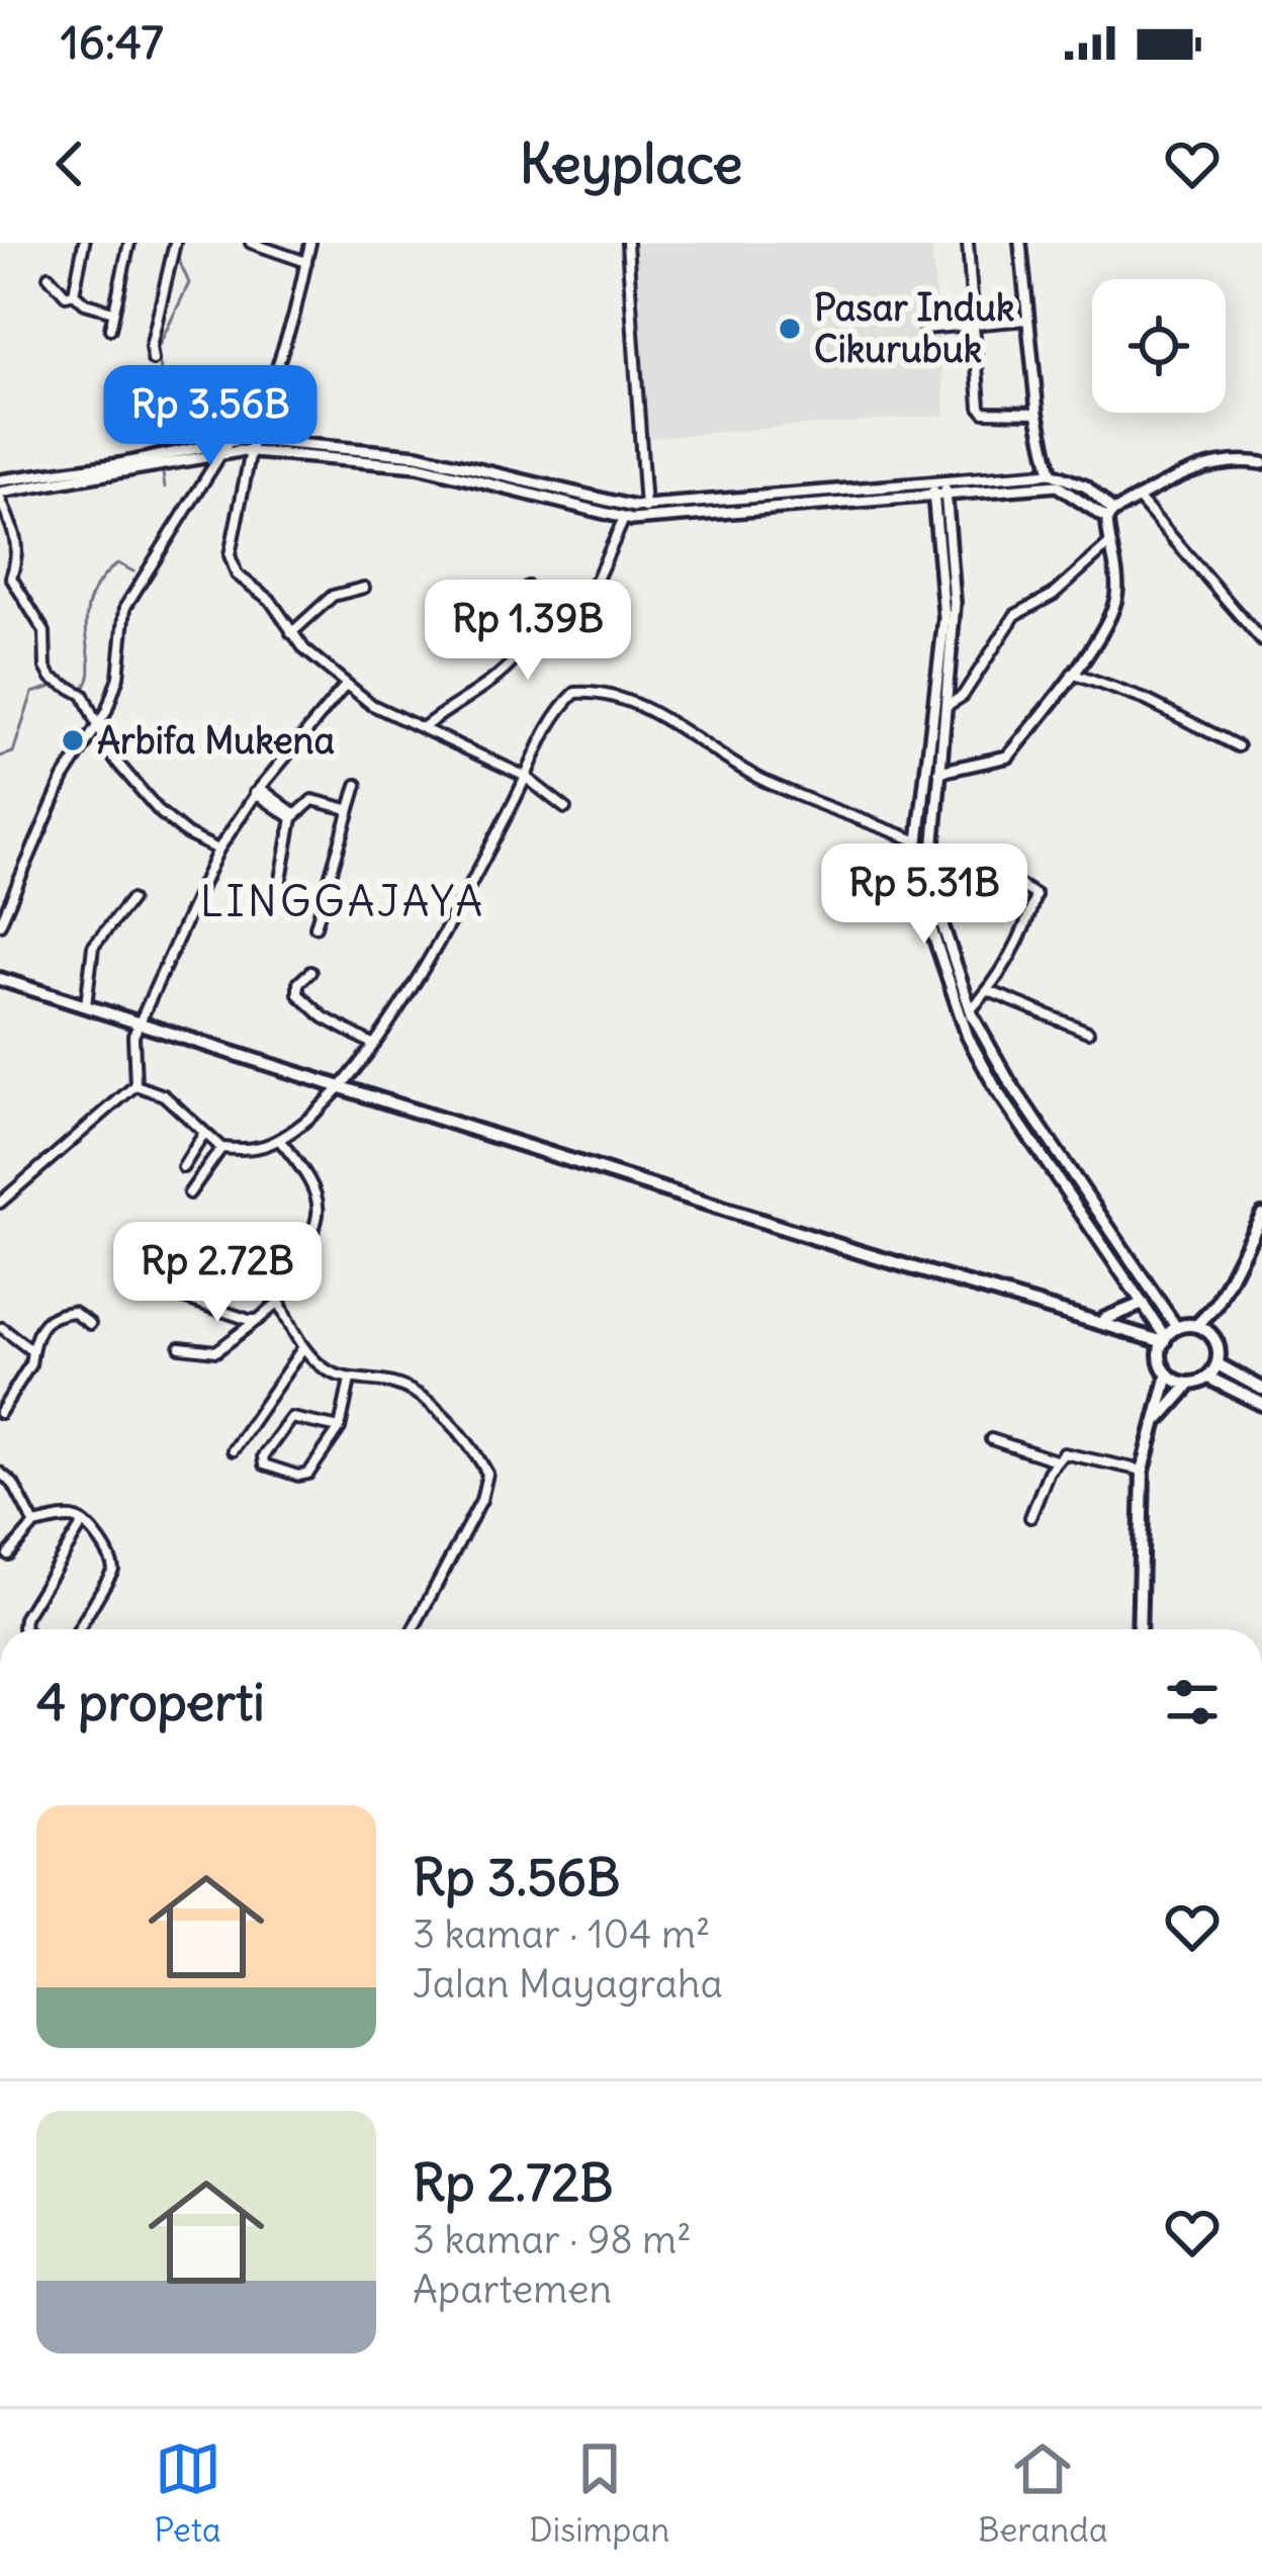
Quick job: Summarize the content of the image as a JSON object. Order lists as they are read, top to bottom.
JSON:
{
  "districts": ["LINGGAJAYA"],
  "places": ["Pasar Induk Cikurubuk", "Arbifa Mukena"],
  "page": {
    "status": "16:47",
    "header": "Keyplace",
    "price": [
      "Rp 3.56B",
      "Rp 1.39B",
      "Rp 5.31B",
      "Rp 2.72B"
    ],
    "heading": "4 properti",
    "list": [
      {
        "name": "Rp 3.56B",
        "note": "3 kamar · 104 m² · Jalan Mayagraha"
      },
      {
        "name": "Rp 2.72B",
        "note": "3 kamar · 98 m² · Apartemen"
      }
    ],
    "tabs": ["Peta", "Disimpan", "Beranda"]
  }
}
